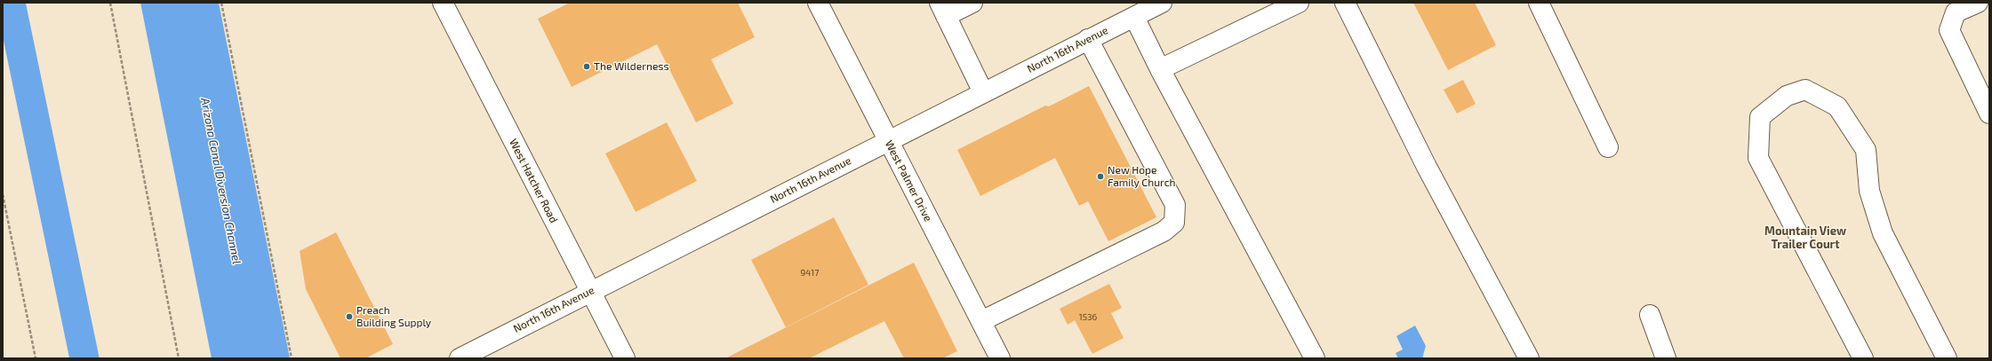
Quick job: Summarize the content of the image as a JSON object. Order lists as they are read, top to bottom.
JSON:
{
  "streets": {
    "street": ["North 16th Avenue", "West Hatcher Road", "West Palmer Drive"]
  },
  "crossings": [
    ["North 16th Avenue", "West Hatcher Road"],
    ["North 16th Avenue", "West Palmer Drive"]
  ],
  "districts": ["Mountain View Trailer Court"],
  "water": ["Arizona Canal Diversion Channel"],
  "places": ["The Wilderness", "New Hope Family Church", "Preach Building Supply"],
  "house_numbers": ["9417", "1536"]
}
